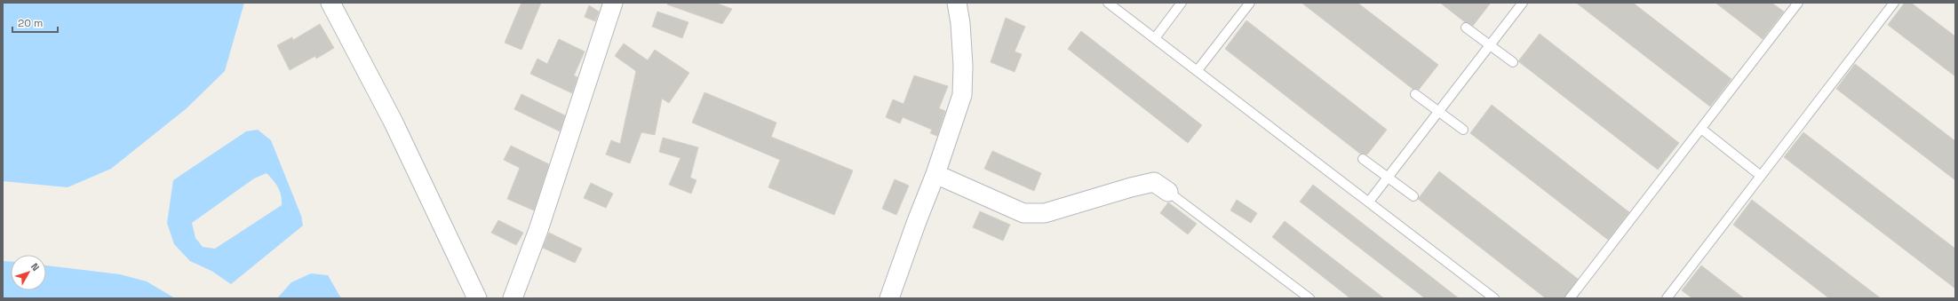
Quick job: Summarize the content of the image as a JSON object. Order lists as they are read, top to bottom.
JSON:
{
  "scale_bar": "20 m",
  "north": "top right"
}
